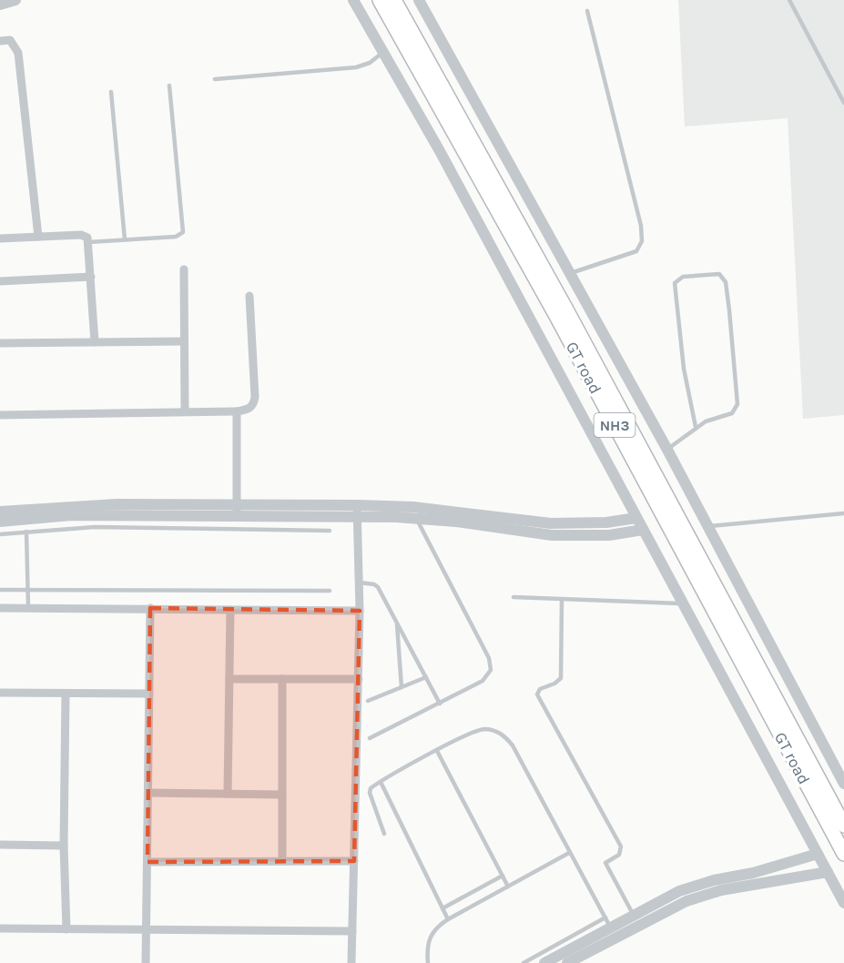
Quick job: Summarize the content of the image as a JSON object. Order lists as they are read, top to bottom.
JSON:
{
  "streets": {
    "highway": ["GT road", "NH3"]
  }
}
